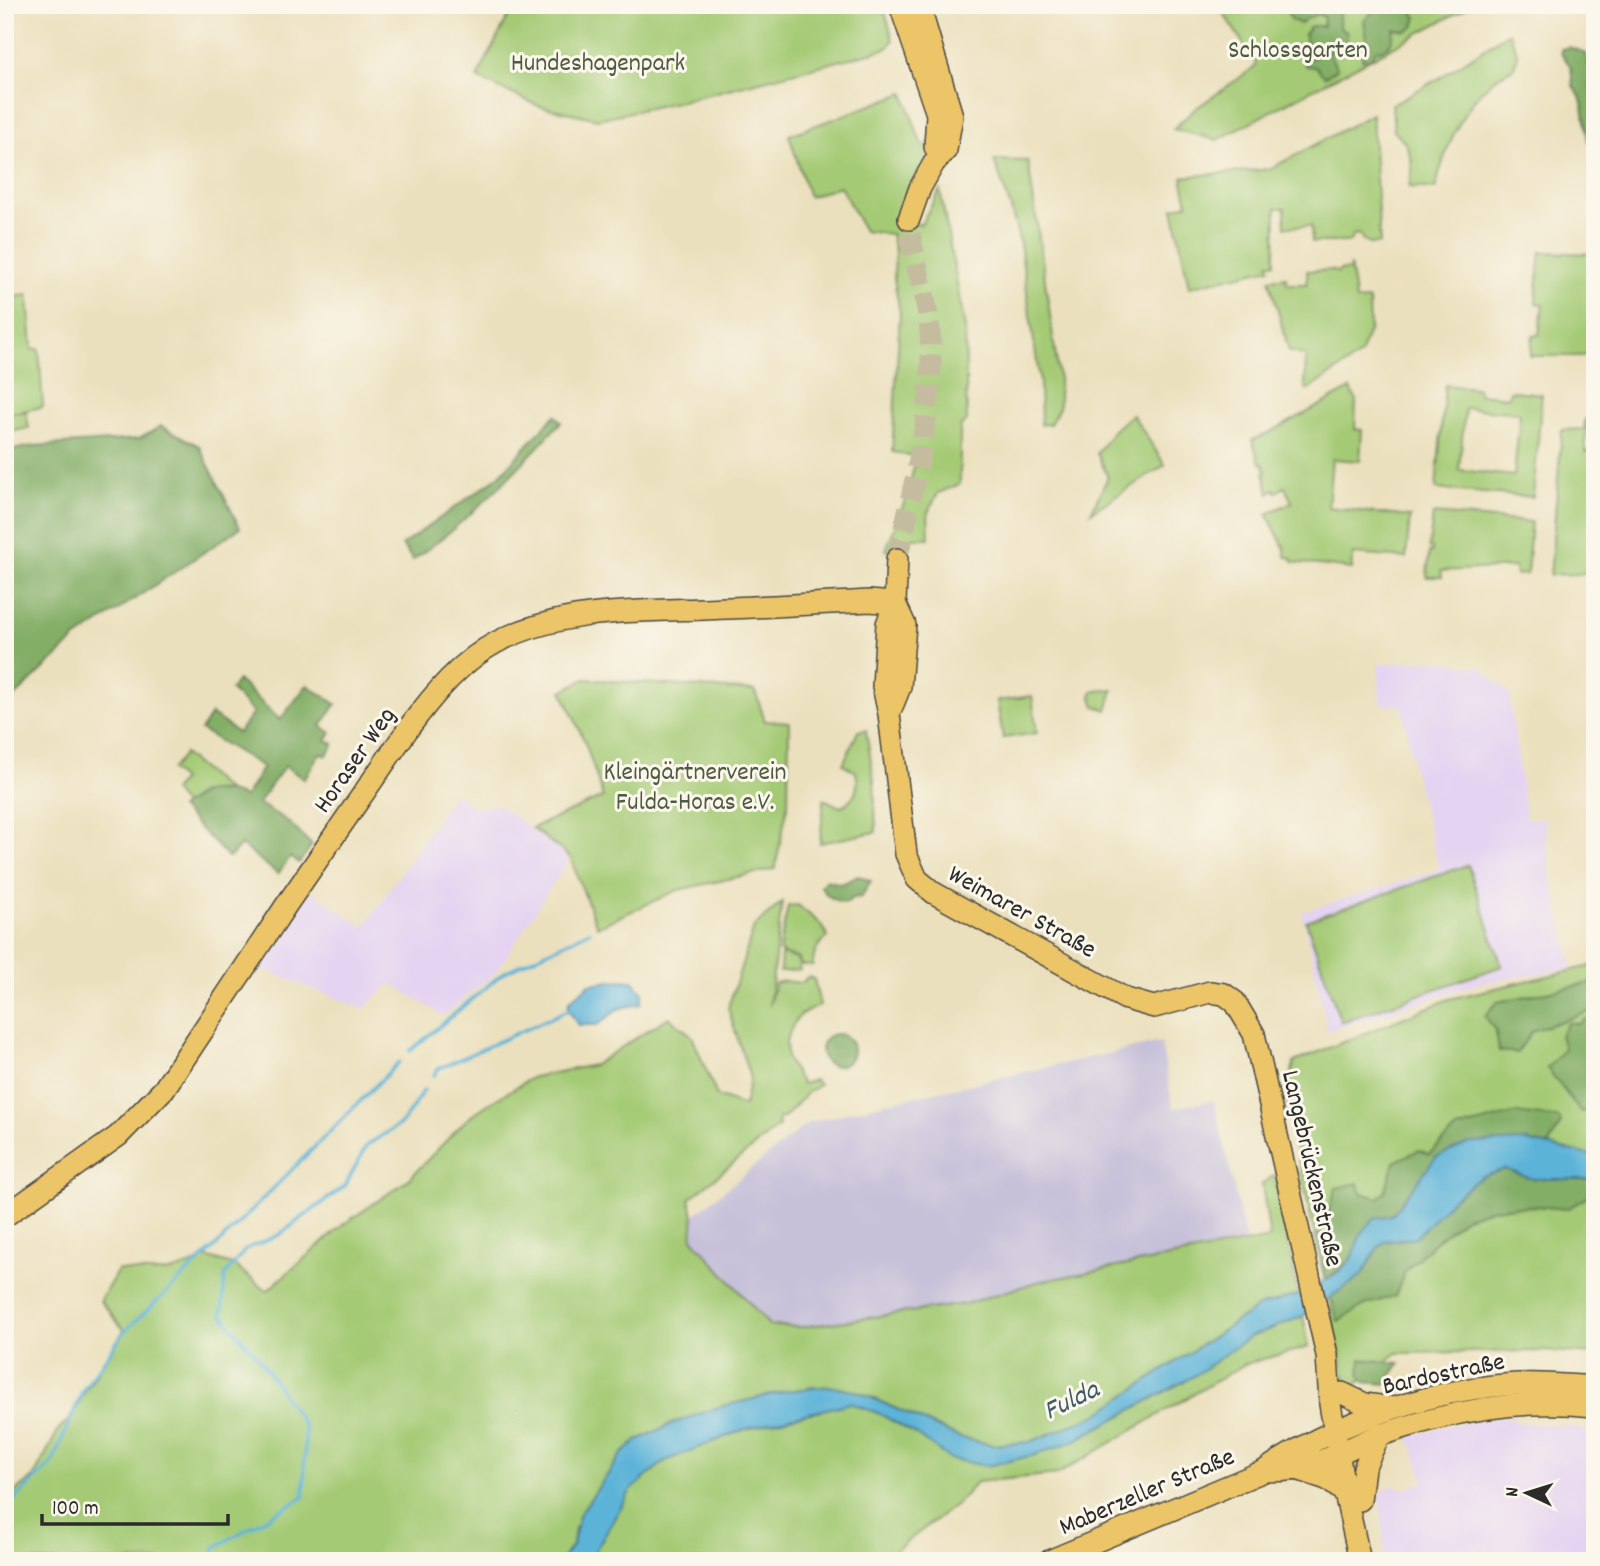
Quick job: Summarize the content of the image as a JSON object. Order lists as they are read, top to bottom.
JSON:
{
  "streets": {
    "main road": [
      "Horaser Weg",
      "Weimarer Straße",
      "Langebrückenstraße",
      "Bardostraße",
      "Maberzeller Straße"
    ]
  },
  "crossings": [
    ["Horaser Weg", "Weimarer Straße"],
    ["Weimarer Straße", "Langebrückenstraße"],
    ["Langebrückenstraße", "Bardostraße"],
    ["Langebrückenstraße", "Maberzeller Straße"],
    ["Bardostraße", "Maberzeller Straße"]
  ],
  "water": ["Fulda"],
  "parks": ["Schlossgarten", "Hundeshagenpark", "Kleingärtnerverein Fulda-Horas e.V."],
  "scale_bar": "100 m",
  "north": "left"
}
